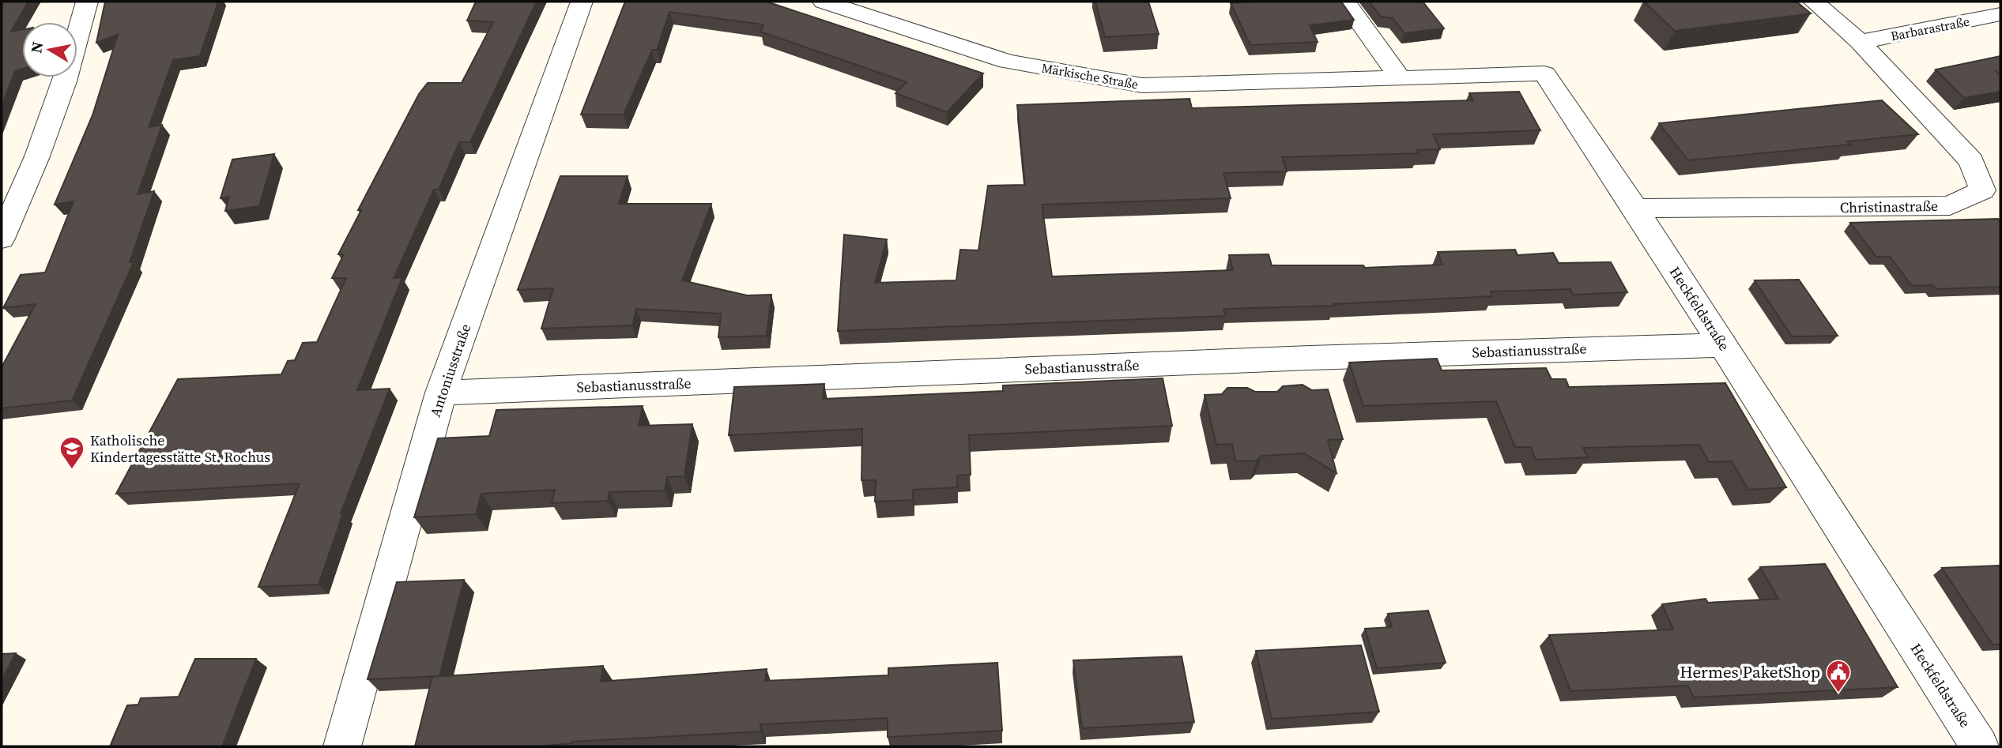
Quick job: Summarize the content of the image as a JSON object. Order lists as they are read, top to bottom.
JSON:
{
  "streets": {
    "street": [
      "Barbarastraße",
      "Märkische Straße",
      "Christinastraße",
      "Heckfeldstraße",
      "Sebastianusstraße",
      "Antoniusstraße"
    ]
  },
  "crossings": [
    ["Barbarastraße", "Christinastraße"],
    ["Märkische Straße", "Heckfeldstraße"],
    ["Christinastraße", "Heckfeldstraße"],
    ["Heckfeldstraße", "Sebastianusstraße"],
    ["Sebastianusstraße", "Antoniusstraße"]
  ],
  "places": {
    "school or university": ["Katholische Kindertagesstätte St. Rochus"],
    "public building": ["Hermes PaketShop"]
  },
  "north": "left"
}
